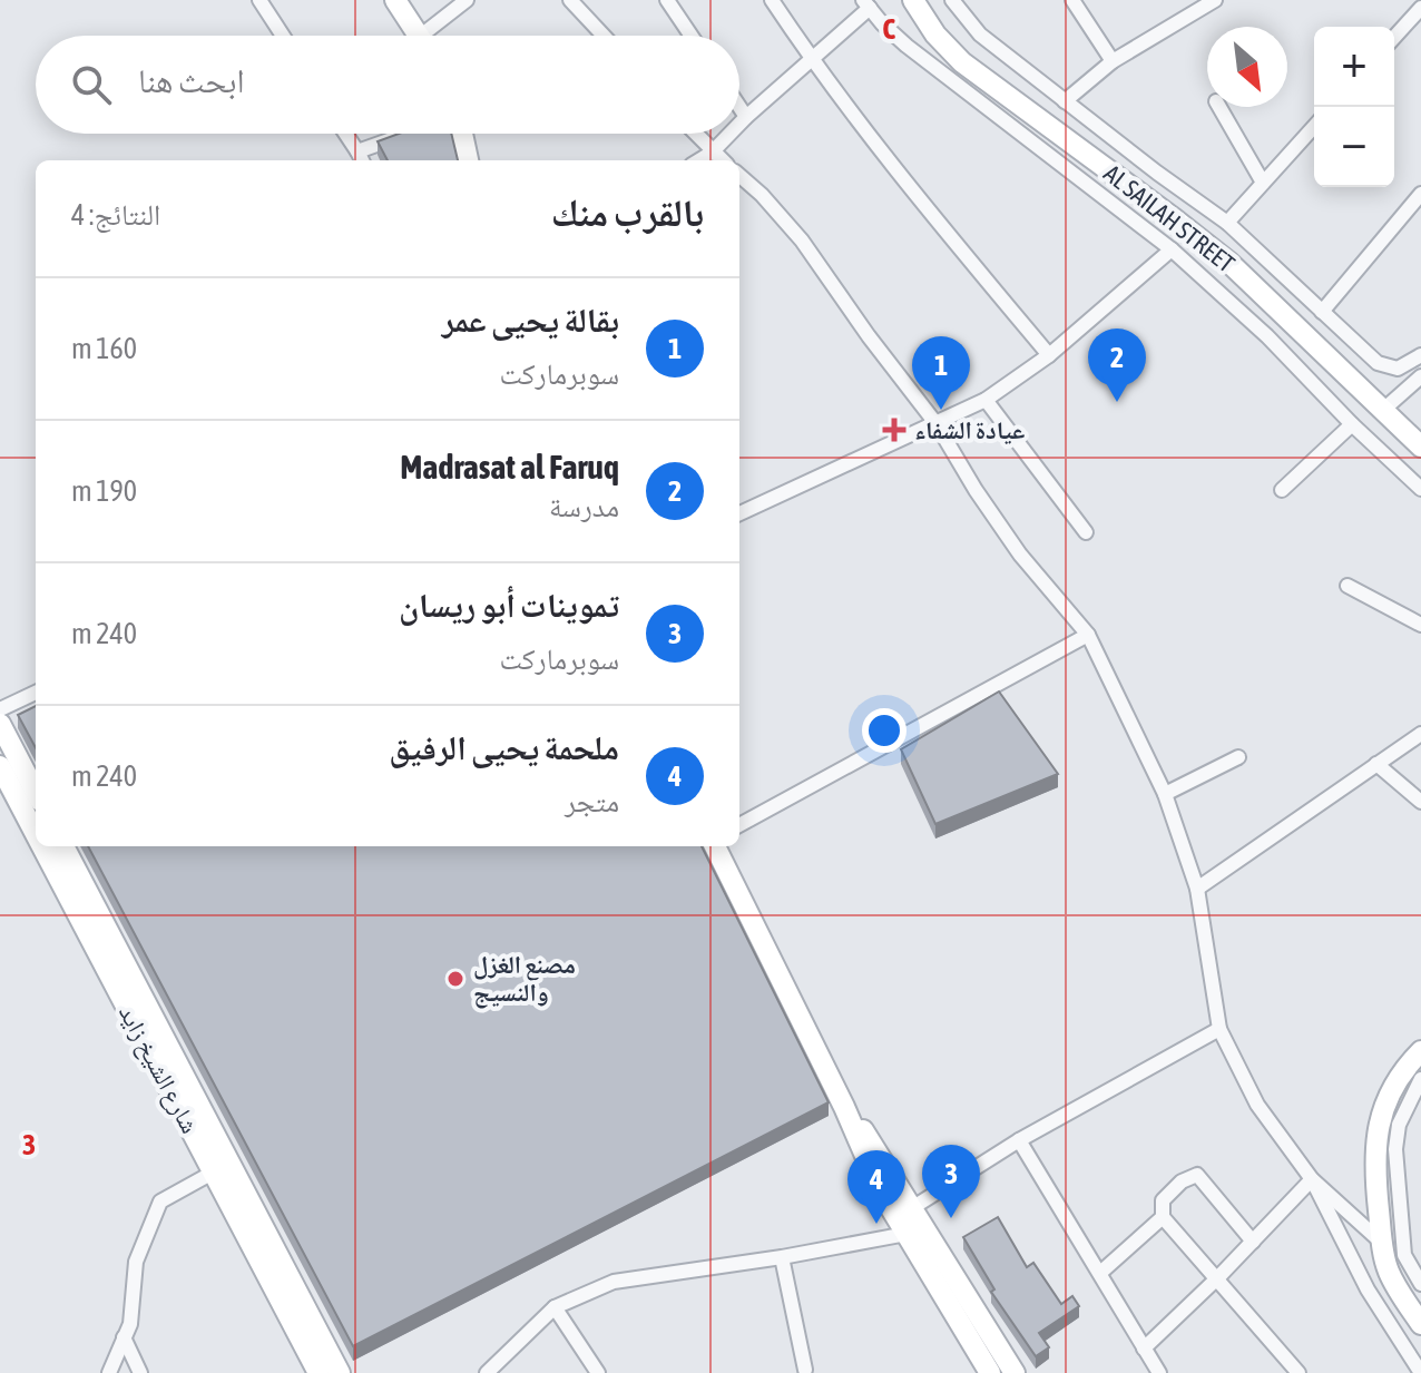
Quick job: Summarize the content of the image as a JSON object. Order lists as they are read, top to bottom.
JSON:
{
  "streets": {
    "main road": ["AL SAILAH STREET", "شارع الشيخ زايد"]
  },
  "places": {
    "health": ["عيادة الشفاء"],
    "other": ["مصنع الغزل والنسيج"]
  },
  "north": "bottom right",
  "page": {
    "map_buttons": ["+", "−"],
    "search": "ابحث هنا",
    "heading": ["بالقرب منك", "النتائج: 4"],
    "list": [
      {
        "mark": "1",
        "name": "بقالة يحيى عمر",
        "note": "سوبرماركت",
        "value": "160 m"
      },
      {
        "mark": "2",
        "name": "Madrasat al Faruq",
        "note": "مدرسة",
        "value": "190 m"
      },
      {
        "mark": "3",
        "name": "تموينات أبو ريسان",
        "note": "سوبرماركت",
        "value": "240 m"
      },
      {
        "mark": "4",
        "name": "ملحمة يحيى الرفيق",
        "note": "متجر",
        "value": "240 m"
      }
    ],
    "pins": [
      "2",
      "1",
      "3",
      "4"
    ]
  },
  "grid": {
    "columns": ["C"],
    "rows": ["3"]
  }
}
